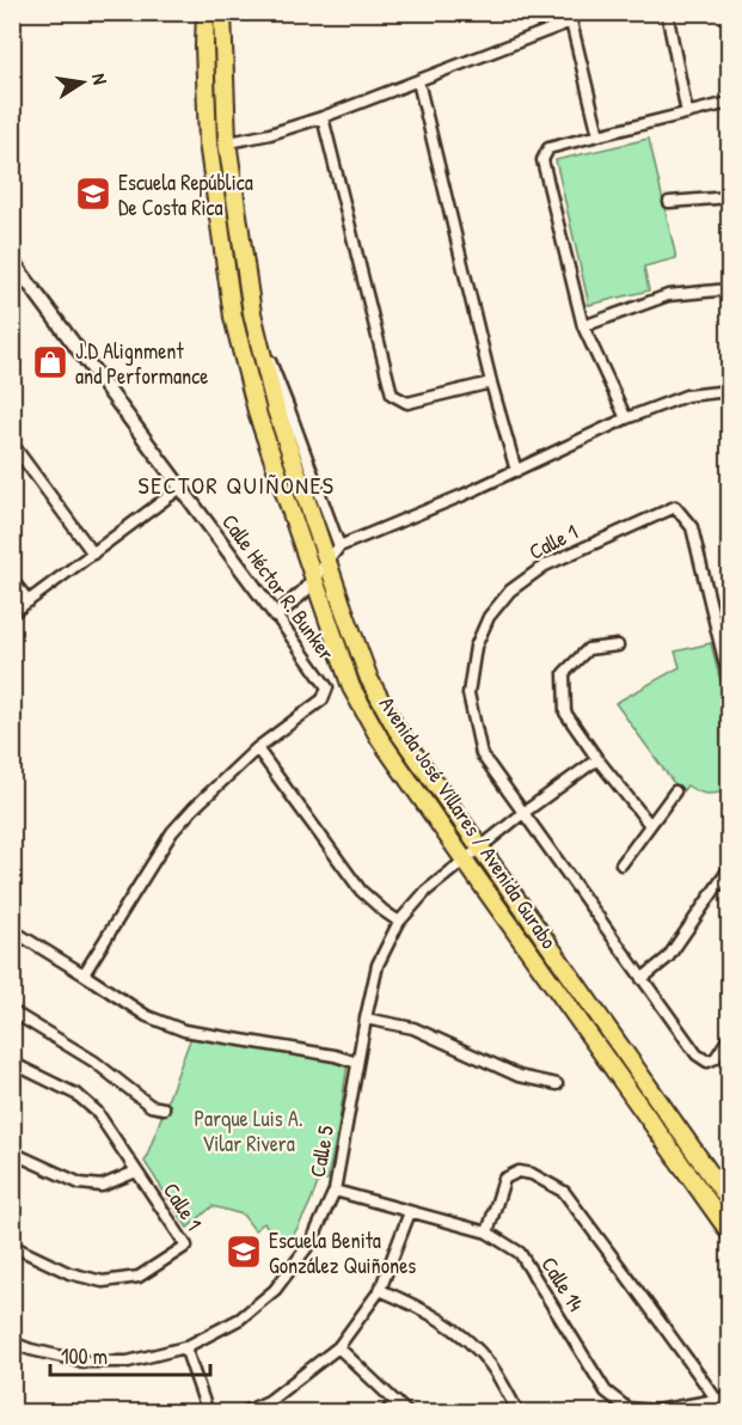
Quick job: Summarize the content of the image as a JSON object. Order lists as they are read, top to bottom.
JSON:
{
  "streets": {
    "main road": ["Avenida José Villares / Avenida Gurabo"],
    "street": [
      "Calle 1",
      "Calle Héctor R. Bunker",
      "Calle 5",
      "Calle 14"
    ]
  },
  "crossings": [
    ["Avenida José Villares / Avenida Gurabo", "Calle 5"],
    ["Calle 5", "Calle 14"]
  ],
  "districts": ["SECTOR QUIÑONES"],
  "parks": ["Parque Luis A. Vilar Rivera"],
  "places": {
    "school or university": ["Escuela República De Costa Rica", "Escuela Benita González Quiñones"],
    "shop": ["J.D Alignment and Performance"]
  },
  "scale_bar": "100 m",
  "north": "right"
}
